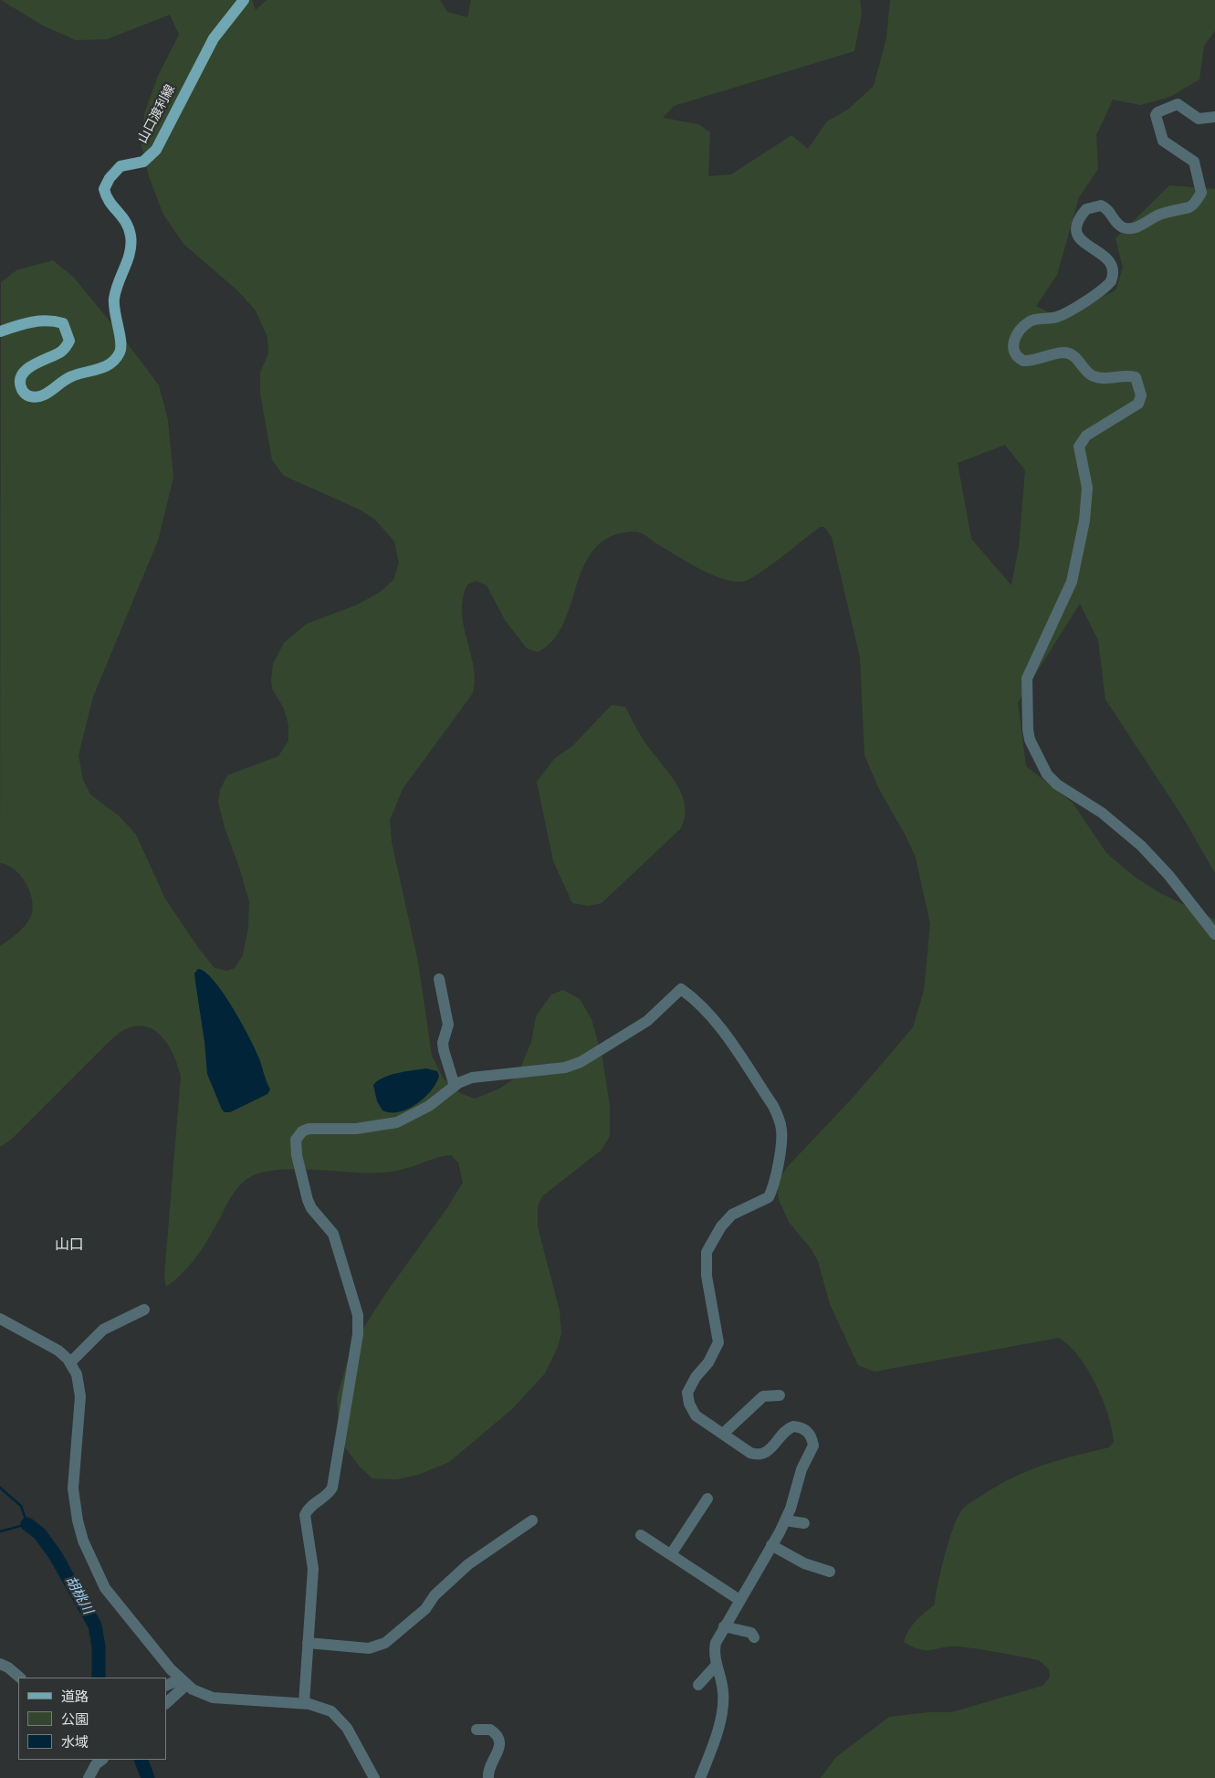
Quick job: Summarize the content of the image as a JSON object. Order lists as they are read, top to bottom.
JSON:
{
  "streets": {
    "main road": ["山口渡利線"]
  },
  "districts": ["山口"],
  "water": ["胡桃川"],
  "legend": ["道路", "公園", "水域"]
}
